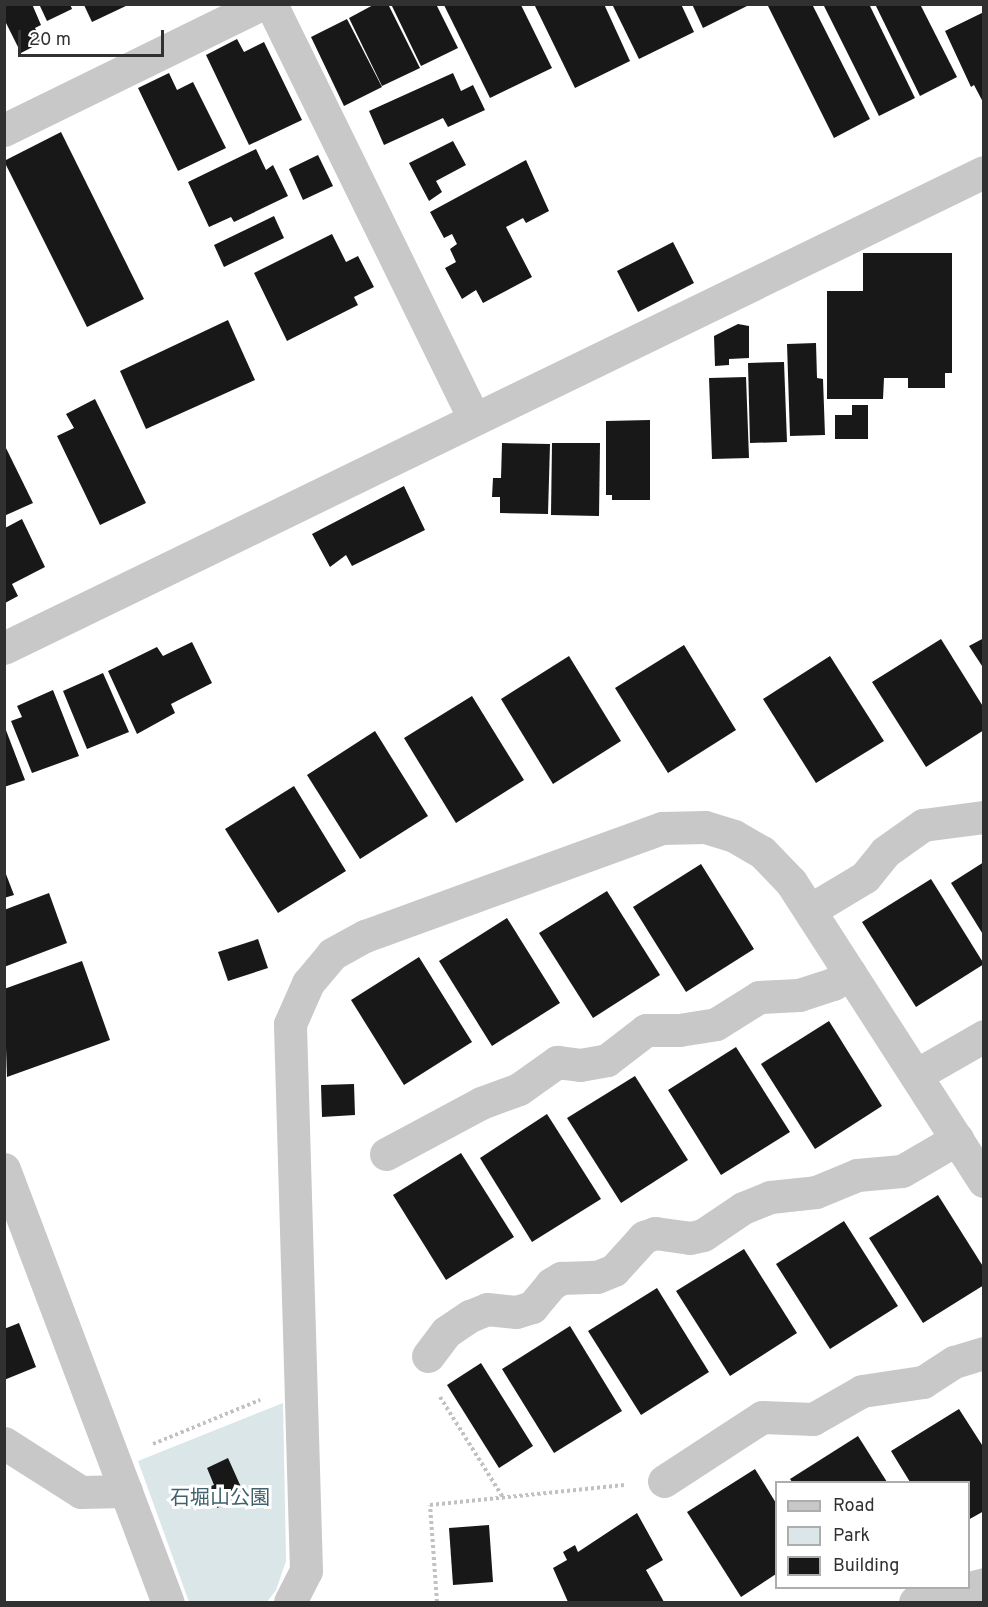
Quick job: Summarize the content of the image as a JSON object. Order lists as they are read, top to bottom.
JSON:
{
  "parks": ["石堀山公園"],
  "legend": ["Road", "Park", "Building"],
  "scale_bar": "20 m"
}
